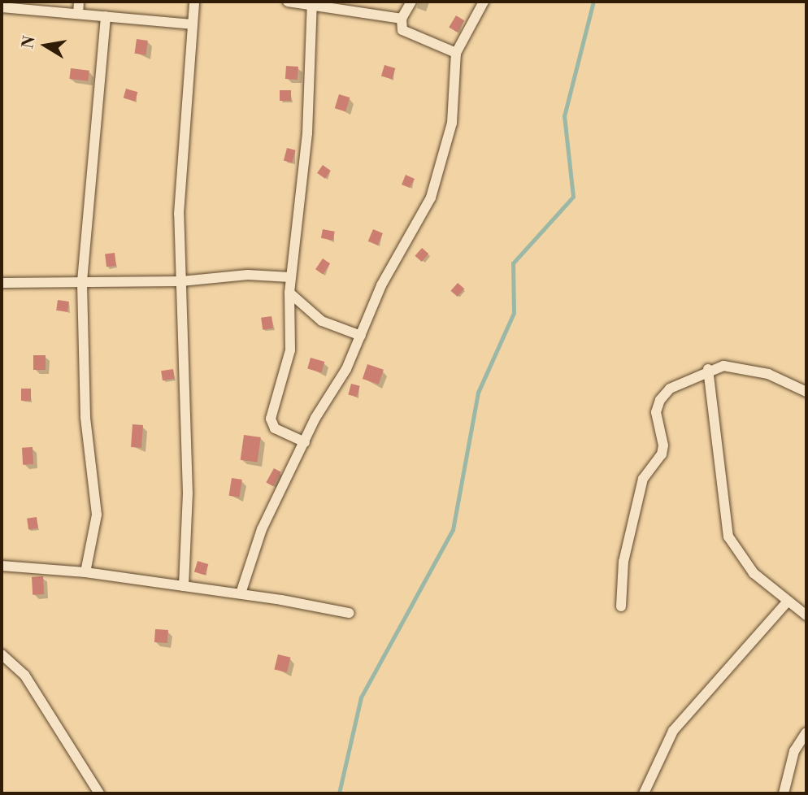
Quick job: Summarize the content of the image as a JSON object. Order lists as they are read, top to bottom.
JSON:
{
  "north": "left"
}
